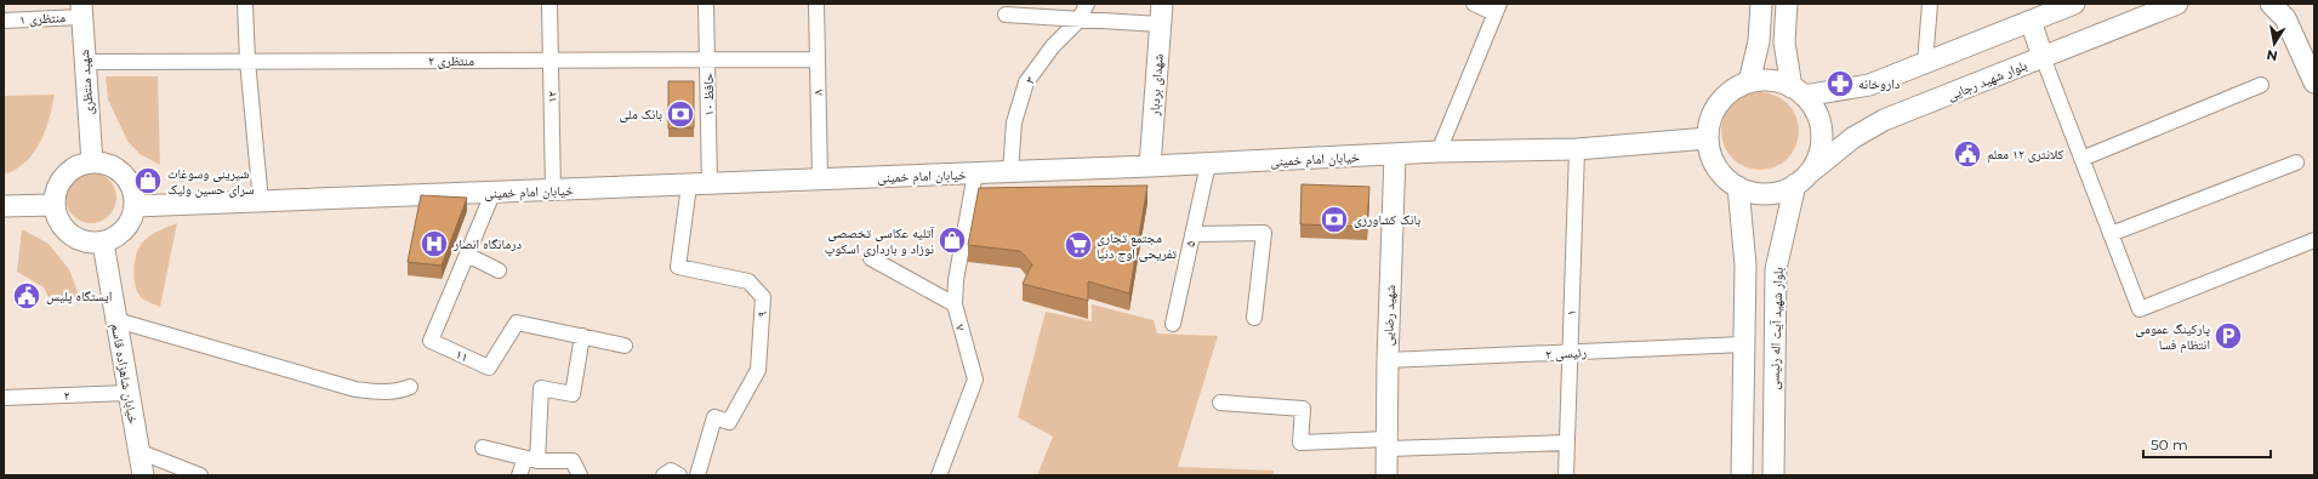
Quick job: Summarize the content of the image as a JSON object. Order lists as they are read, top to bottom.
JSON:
{
  "streets": {
    "main road": [
      "بلوار شهید رجایی",
      "شهید منتظری",
      "شهدای بردبار",
      "خیابان امام خمینی",
      "شهید رضایی",
      "بلوار شهید آیت اله رئیسی",
      "خیابان شاهزاده قاسم"
    ],
    "street": [
      "منتظری ۱",
      "منتظری ۲",
      "۳",
      "۸",
      "حافظ ۱۰",
      "۱۲",
      "۵",
      "۱",
      "۹",
      "۷",
      "رئیسی ۲",
      "۱۱",
      "۲"
    ]
  },
  "crossings": [
    ["منتظری ۱", "شهید منتظری"],
    ["منتظری ۲", "شهید منتظری"],
    ["منتظری ۲", "۸"],
    ["منتظری ۲", "حافظ ۱۰"],
    ["منتظری ۲", "۱۲"],
    ["۳", "خیابان امام خمینی"],
    ["بلوار شهید رجایی", "خیابان امام خمینی"],
    ["بلوار شهید رجایی", "بلوار شهید آیت اله رئیسی"],
    ["شهید منتظری", "خیابان امام خمینی"],
    ["شهید منتظری", "خیابان شاهزاده قاسم"],
    ["شهدای بردبار", "خیابان امام خمینی"],
    ["۸", "خیابان امام خمینی"],
    ["حافظ ۱۰", "خیابان امام خمینی"],
    ["۱۲", "خیابان امام خمینی"],
    ["خیابان امام خمینی", "۵"],
    ["خیابان امام خمینی", "۱"],
    ["خیابان امام خمینی", "۹"],
    ["خیابان امام خمینی", "شهید رضایی"],
    ["خیابان امام خمینی", "۷"],
    ["خیابان امام خمینی", "بلوار شهید آیت اله رئیسی"],
    ["خیابان امام خمینی", "۱۱"],
    ["خیابان امام خمینی", "خیابان شاهزاده قاسم"],
    ["۱", "رئیسی ۲"],
    ["شهید رضایی", "رئیسی ۲"],
    ["خیابان شاهزاده قاسم", "۲"]
  ],
  "places": {
    "pharmacy": ["داروخانه"],
    "bank": ["بانک ملی", "بانک کشاورزی"],
    "public building": ["کلانتری ۱۲ معلم", "ایستگاه پلیس"],
    "shop": ["شیرینی وسوغات سرای حسین ولیک", "آتلیه عکاسی تخصصی نوزاد و بارداری اسکوپ"],
    "hospital": ["درمانگاه انصار"],
    "supermarket": ["مجتمع تجاری تفریحی اوج دنیا"],
    "parking": ["پارکینگ عمومی انتظام فسا"]
  },
  "scale_bar": "50 m",
  "north": "bottom"
}
